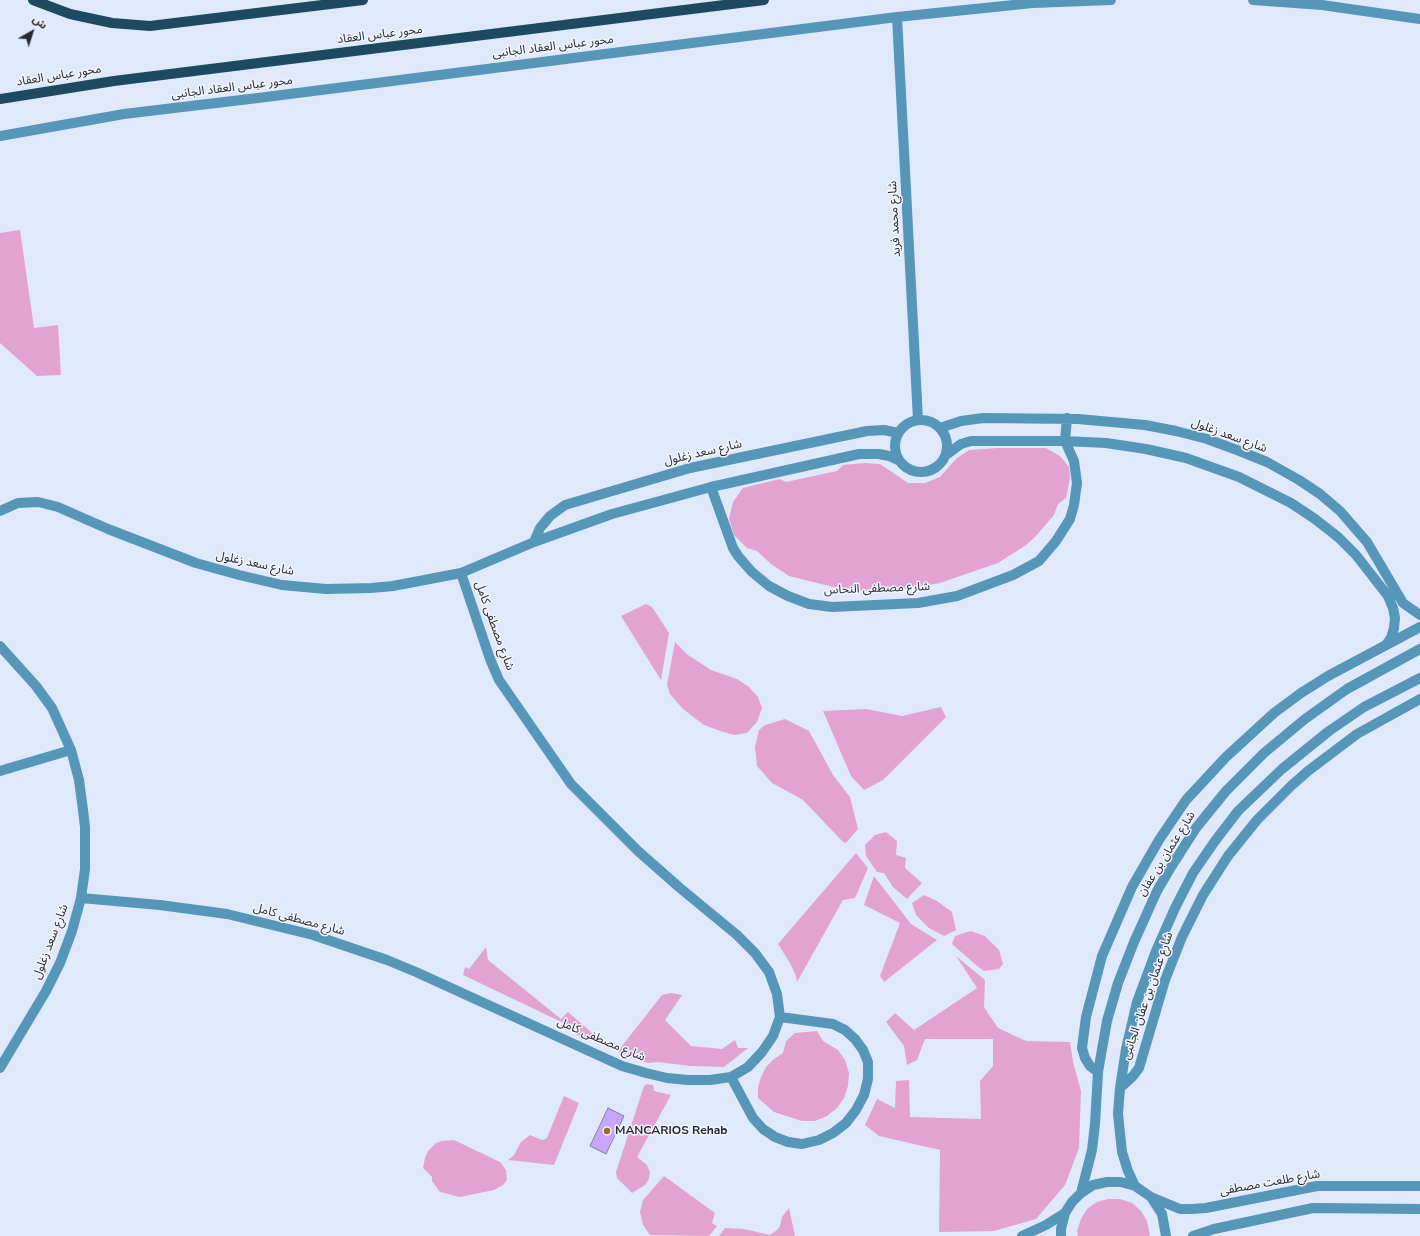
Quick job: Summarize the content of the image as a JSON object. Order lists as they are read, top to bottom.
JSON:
{
  "streets": {
    "main road": ["محور عباس العقاد"],
    "street": [
      "محور عباس العقاد الجانبى",
      "شارع محمد فريد",
      "شارع سعد زغلول",
      "شارع مصطفى النحاس",
      "شارع مصطفى كامل",
      "شارع عثمان بن عفان",
      "شارع عثمان بن عفان الجانبى",
      "شارع طلعت مصطفى"
    ]
  },
  "crossings": [
    ["محور عباس العقاد الجانبى", "شارع محمد فريد"],
    ["شارع محمد فريد", "شارع سعد زغلول"],
    ["شارع سعد زغلول", "شارع مصطفى النحاس"],
    ["شارع سعد زغلول", "شارع مصطفى كامل"]
  ],
  "places": ["MANCARIOS Rehab"],
  "north": "top right"
}
